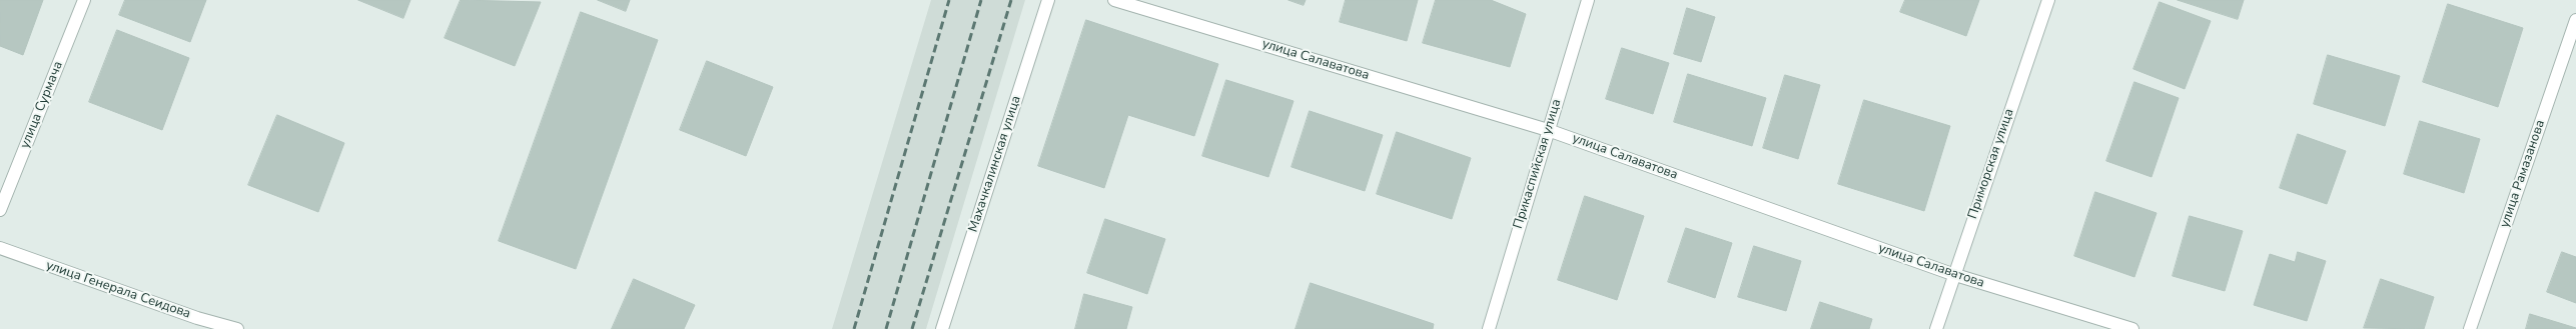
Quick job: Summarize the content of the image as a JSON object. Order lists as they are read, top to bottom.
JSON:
{
  "streets": {
    "street": [
      "улица Салаватова",
      "улица Сурмача",
      "Махачкалинская улица",
      "Прикаспийская улица",
      "Приморская улица",
      "улица Рамазанова",
      "улица Генерала Сеидова"
    ]
  },
  "crossings": [
    ["улица Салаватова", "Прикаспийская улица"],
    ["улица Салаватова", "Приморская улица"]
  ]
}
